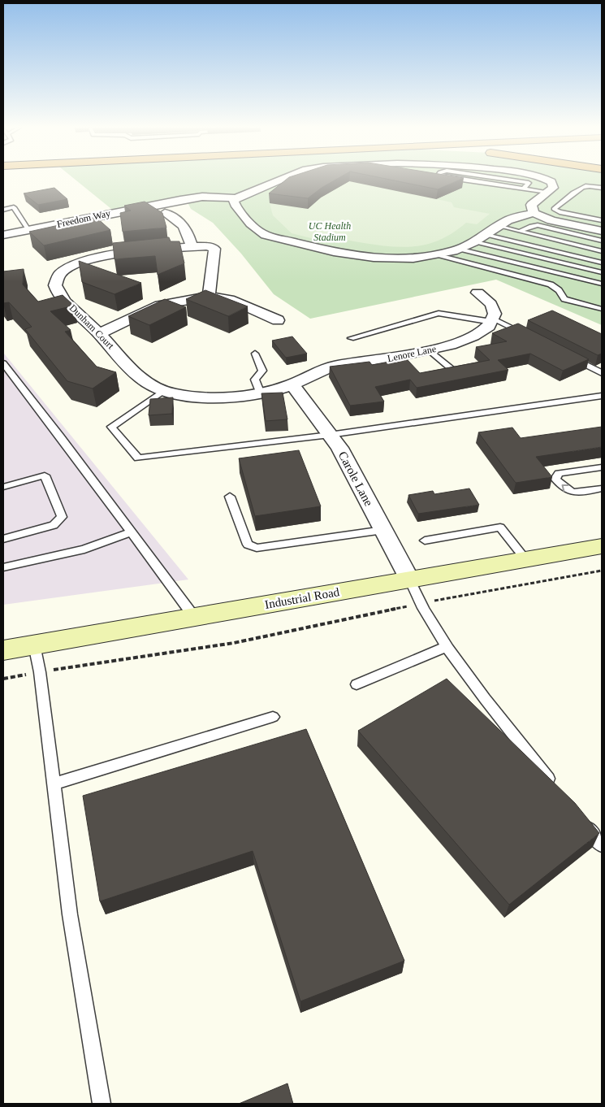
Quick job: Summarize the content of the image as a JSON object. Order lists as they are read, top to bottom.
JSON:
{
  "streets": {
    "main road": ["Industrial Road"],
    "street": [
      "Freedom Way",
      "Dunham Court",
      "Lenore Lane",
      "Carole Lane"
    ]
  },
  "crossings": [
    ["Dunham Court", "Lenore Lane"],
    ["Dunham Court", "Carole Lane"],
    ["Lenore Lane", "Carole Lane"],
    ["Carole Lane", "Industrial Road"]
  ],
  "parks": ["UC Health Stadium"]
}
